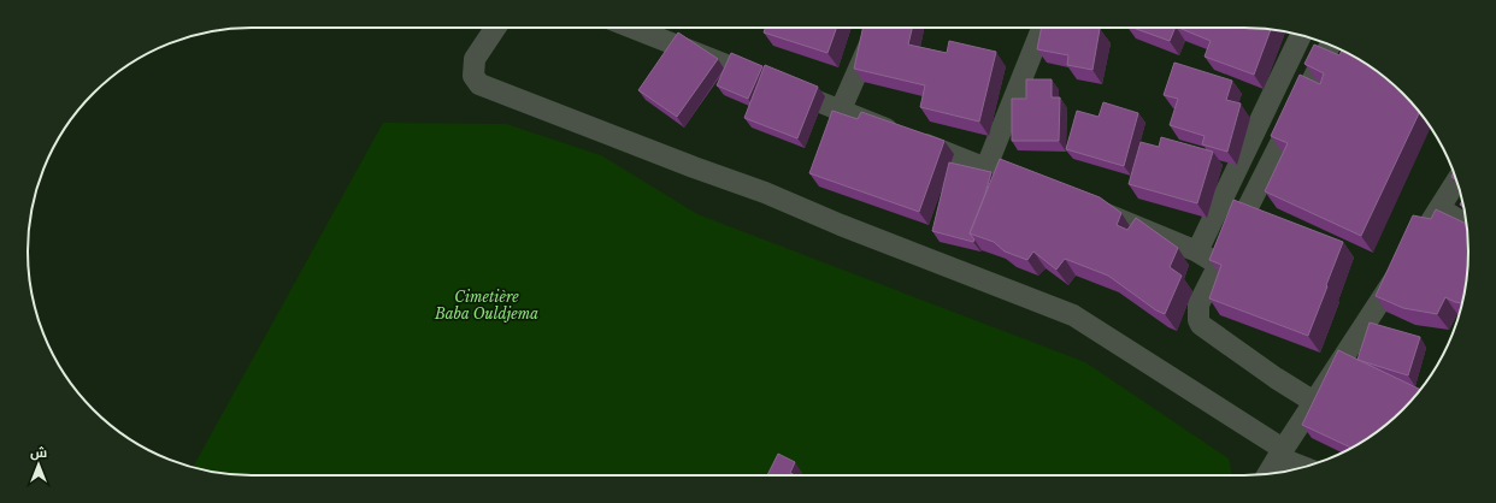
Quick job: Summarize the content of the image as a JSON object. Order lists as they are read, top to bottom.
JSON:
{
  "parks": ["Cimetière Baba Ouldjema"],
  "north": "top"
}
